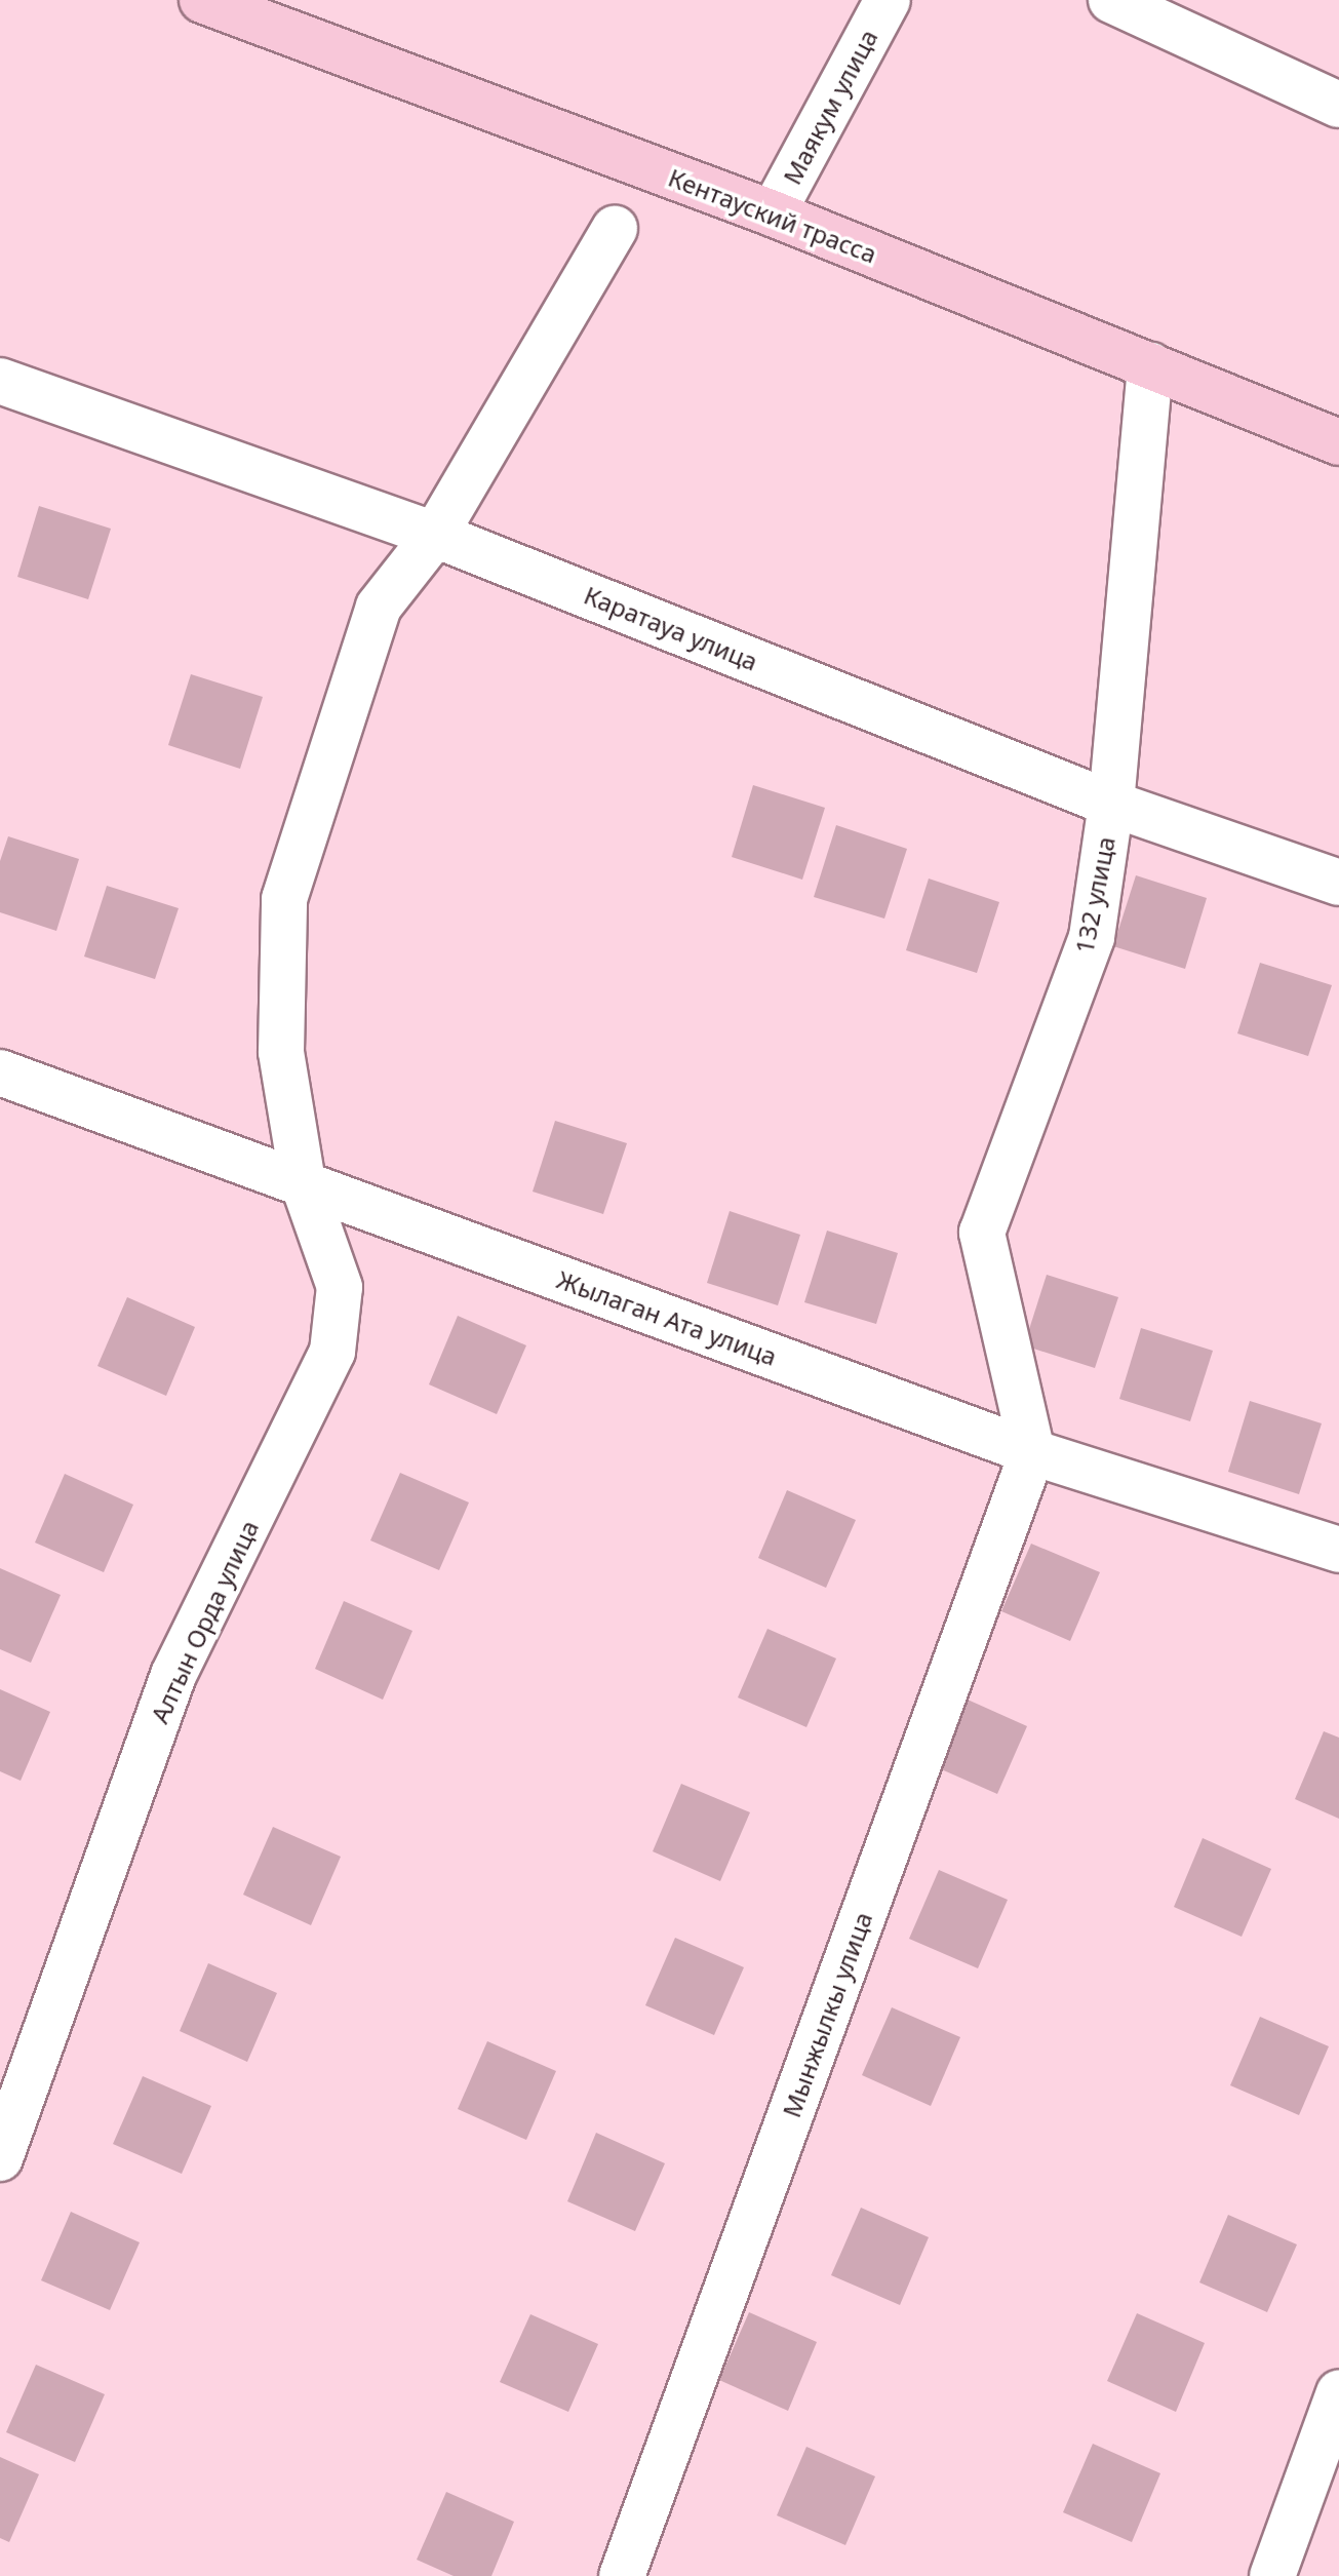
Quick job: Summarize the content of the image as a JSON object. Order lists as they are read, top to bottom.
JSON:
{
  "streets": {
    "main road": ["Кентауский трасса"],
    "street": [
      "Маякум улица",
      "Каратауа улица",
      "132 улица",
      "Жылаган Ата улица",
      "Алтын Орда улица",
      "Мынжылкы улица"
    ]
  },
  "crossings": [
    ["Маякум улица", "Кентауский трасса"],
    ["Кентауский трасса", "132 улица"],
    ["Каратауа улица", "132 улица"],
    ["Каратауа улица", "Алтын Орда улица"],
    ["132 улица", "Жылаган Ата улица"],
    ["132 улица", "Мынжылкы улица"],
    ["Жылаган Ата улица", "Алтын Орда улица"],
    ["Жылаган Ата улица", "Мынжылкы улица"]
  ]
}
